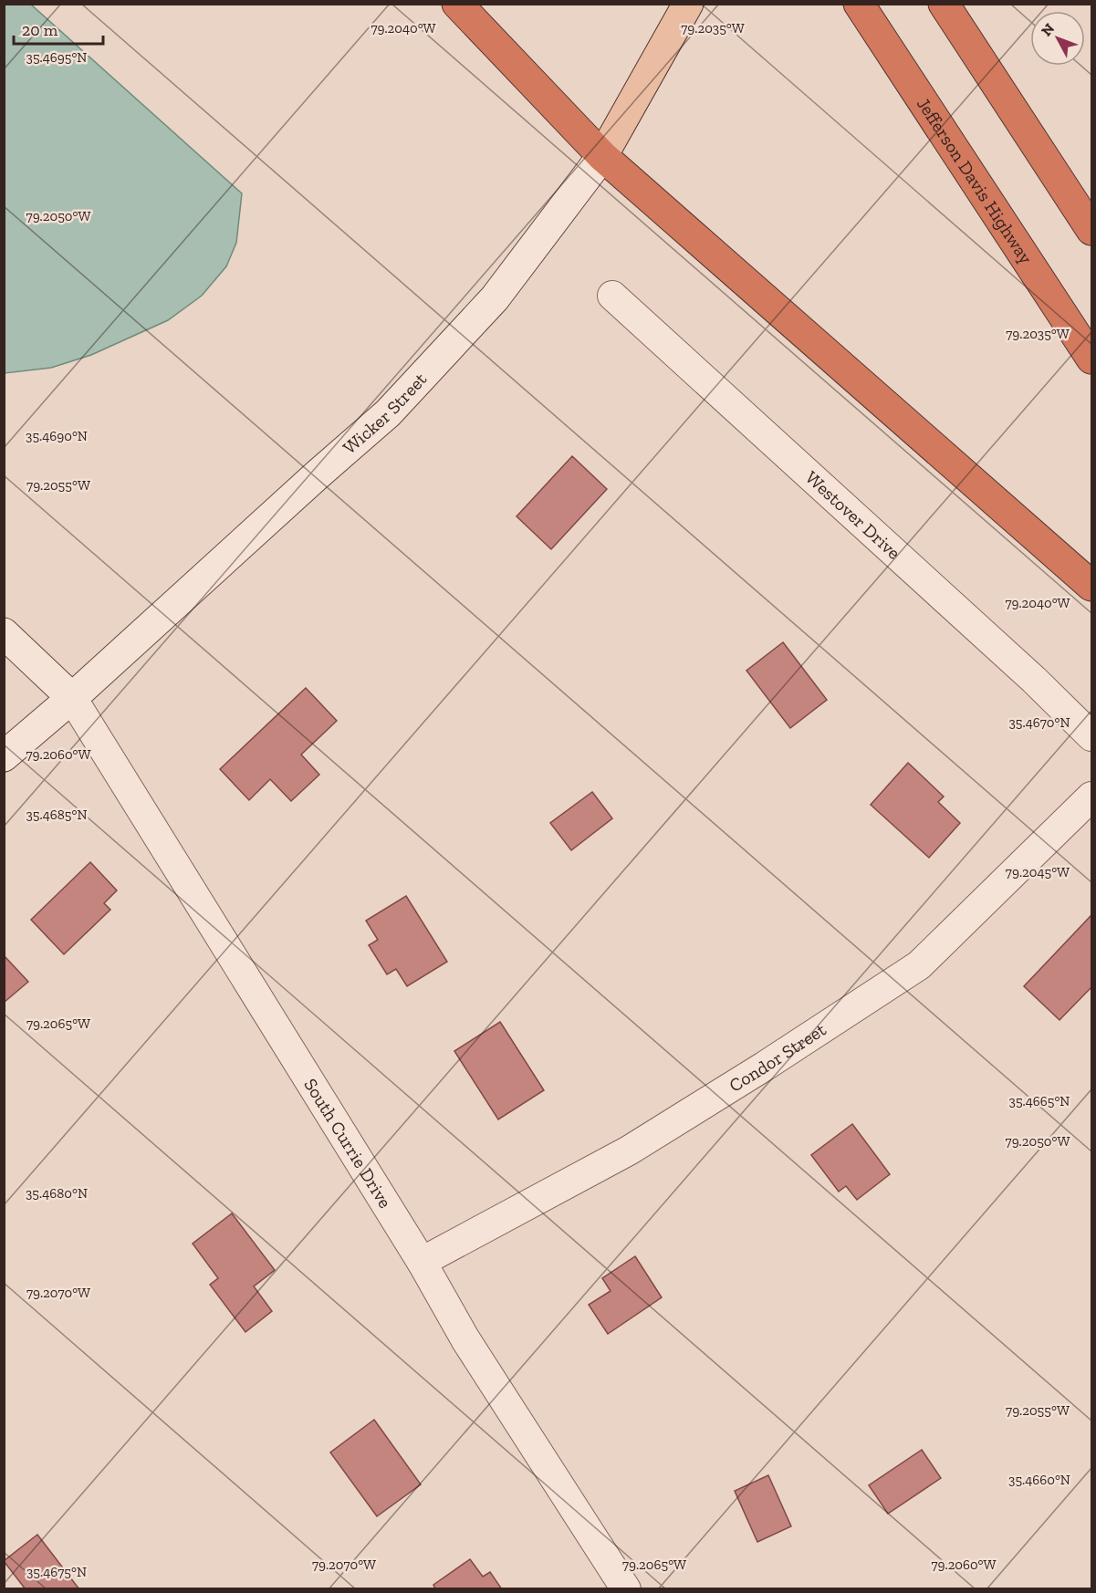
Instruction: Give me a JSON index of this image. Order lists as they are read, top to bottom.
{
  "streets": {
    "highway": ["Jefferson Davis Highway"],
    "main road": ["Wicker Street"],
    "street": ["Westover Drive", "Condor Street", "South Currie Drive"]
  },
  "crossings": [
    ["Wicker Street", "South Currie Drive"],
    ["Condor Street", "South Currie Drive"]
  ],
  "scale_bar": "20 m",
  "north": "top left",
  "coordinates": [
    "79.2035°W",
    "79.2040°W",
    "35.4695°N",
    "79.2050°W",
    "35.4690°N",
    "79.2055°W",
    "35.4670°N",
    "79.2060°W",
    "35.4685°N",
    "79.2045°W",
    "79.2065°W",
    "35.4665°N",
    "35.4680°N",
    "79.2070°W",
    "35.4660°N",
    "35.4675°N"
  ]
}
